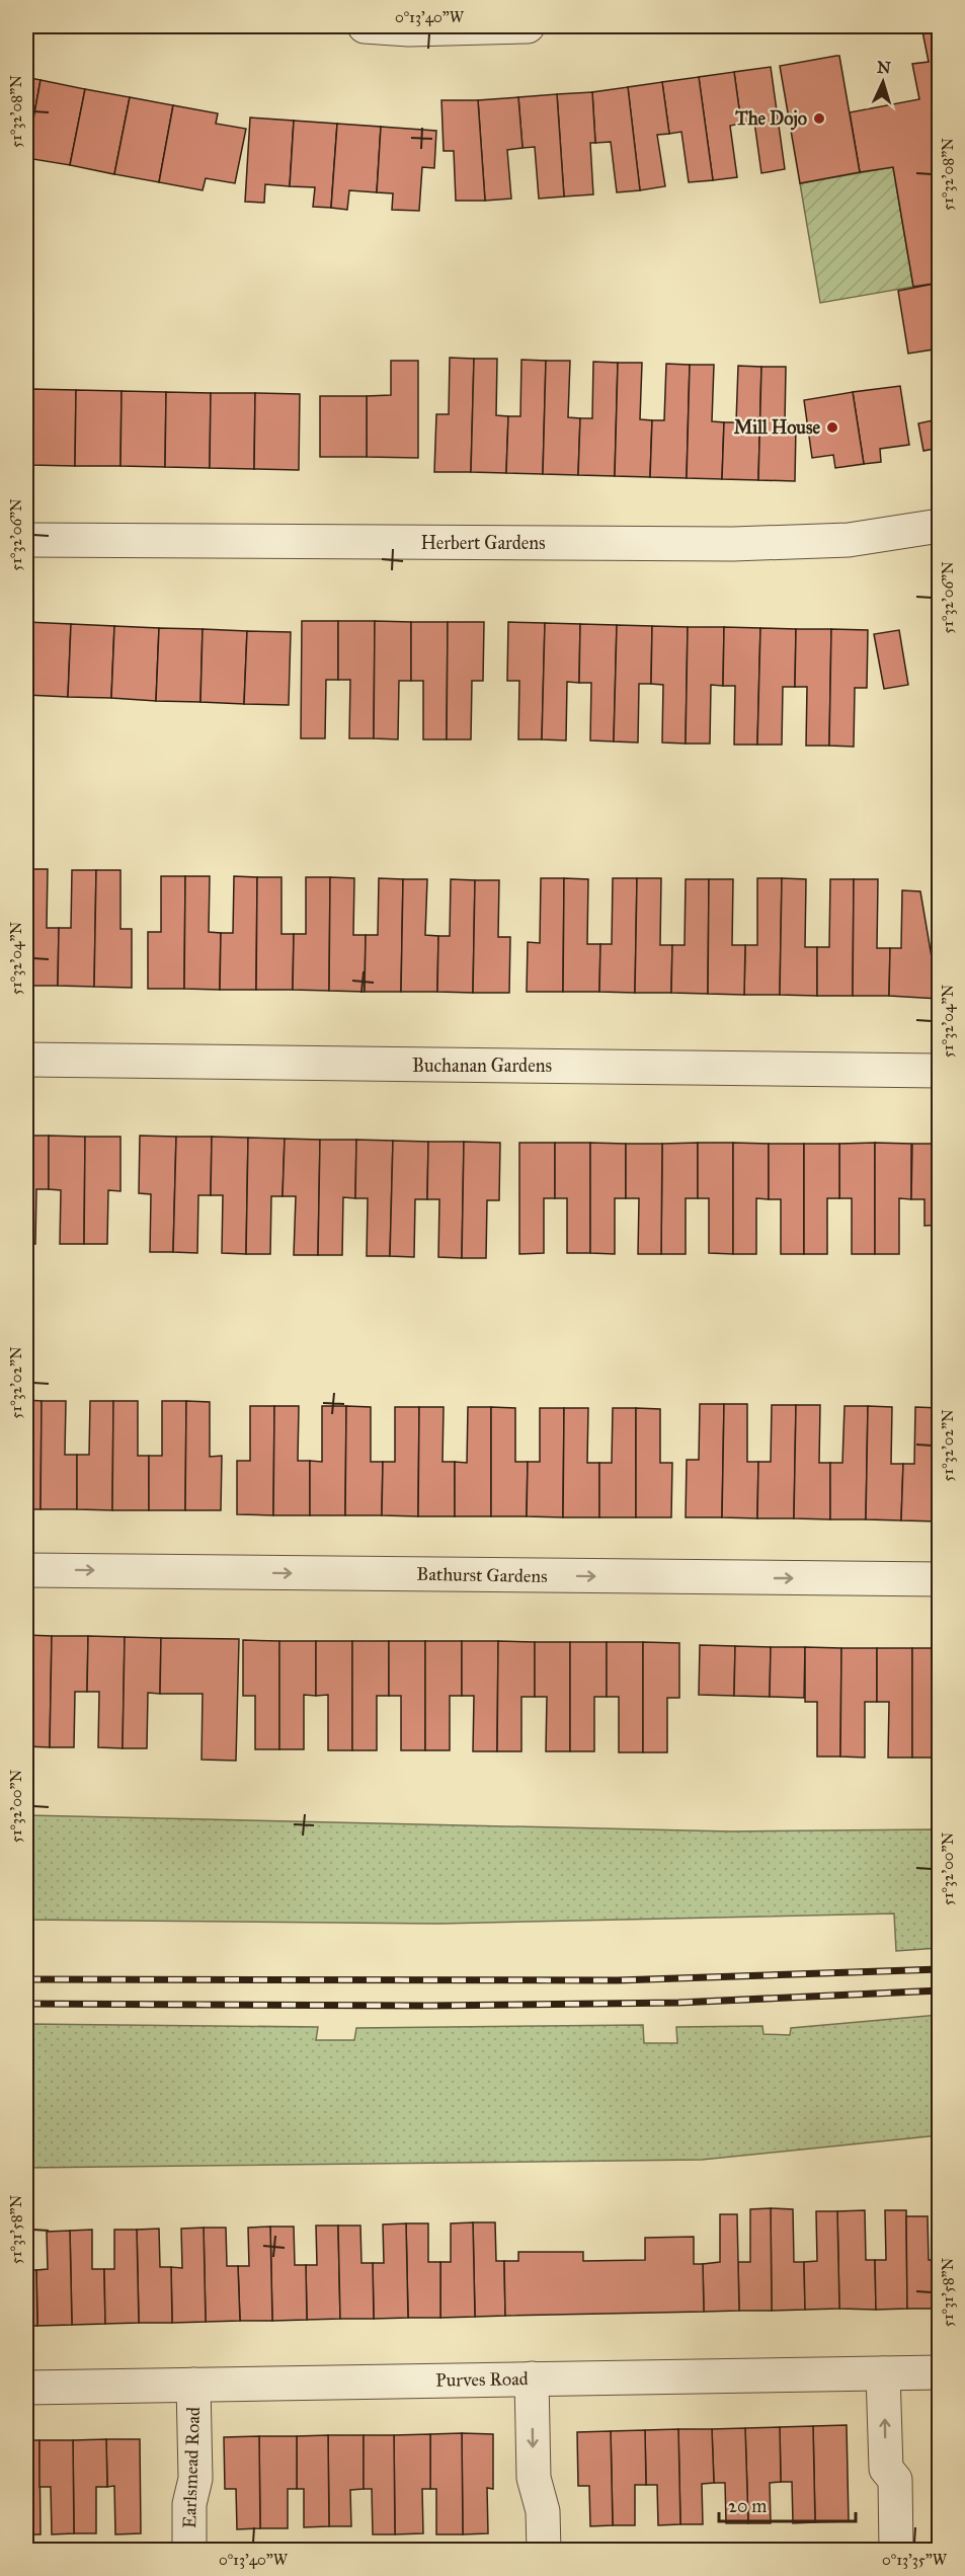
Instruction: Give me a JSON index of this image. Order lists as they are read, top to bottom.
{
  "streets": {
    "street": [
      "Herbert Gardens",
      "Buchanan Gardens",
      "Bathurst Gardens",
      "Purves Road",
      "Earlsmead Road"
    ]
  },
  "crossings": [
    ["Purves Road", "Earlsmead Road"]
  ],
  "one_way": ["Bathurst Gardens"],
  "places": ["The Dojo", "Mill House"],
  "scale_bar": "20 m",
  "north": "top",
  "coordinates": [
    "0°13'40\"W",
    "51°32'08\"N",
    "51°32'06\"N",
    "51°32'04\"N",
    "51°32'02\"N",
    "51°32'00\"N",
    "51°31'58\"N",
    "0°13'35\"W"
  ]
}
